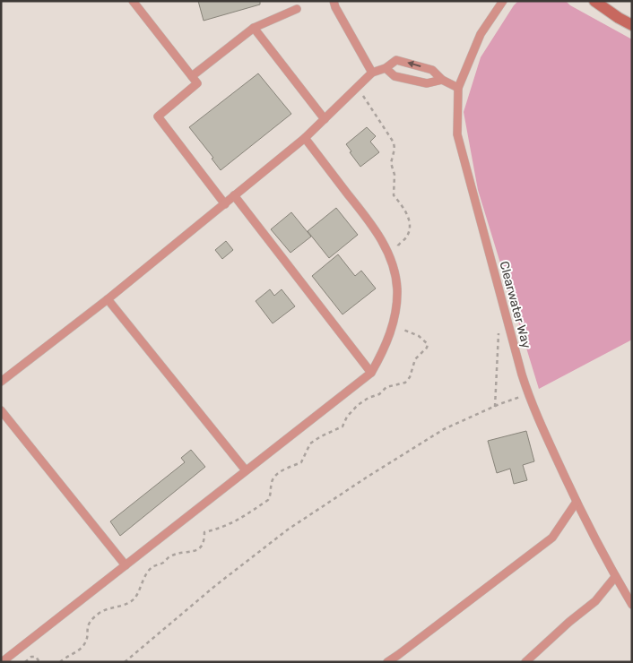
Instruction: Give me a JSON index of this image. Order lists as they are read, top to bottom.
{
  "streets": {
    "lane": ["Clearwater Way"]
  }
}
